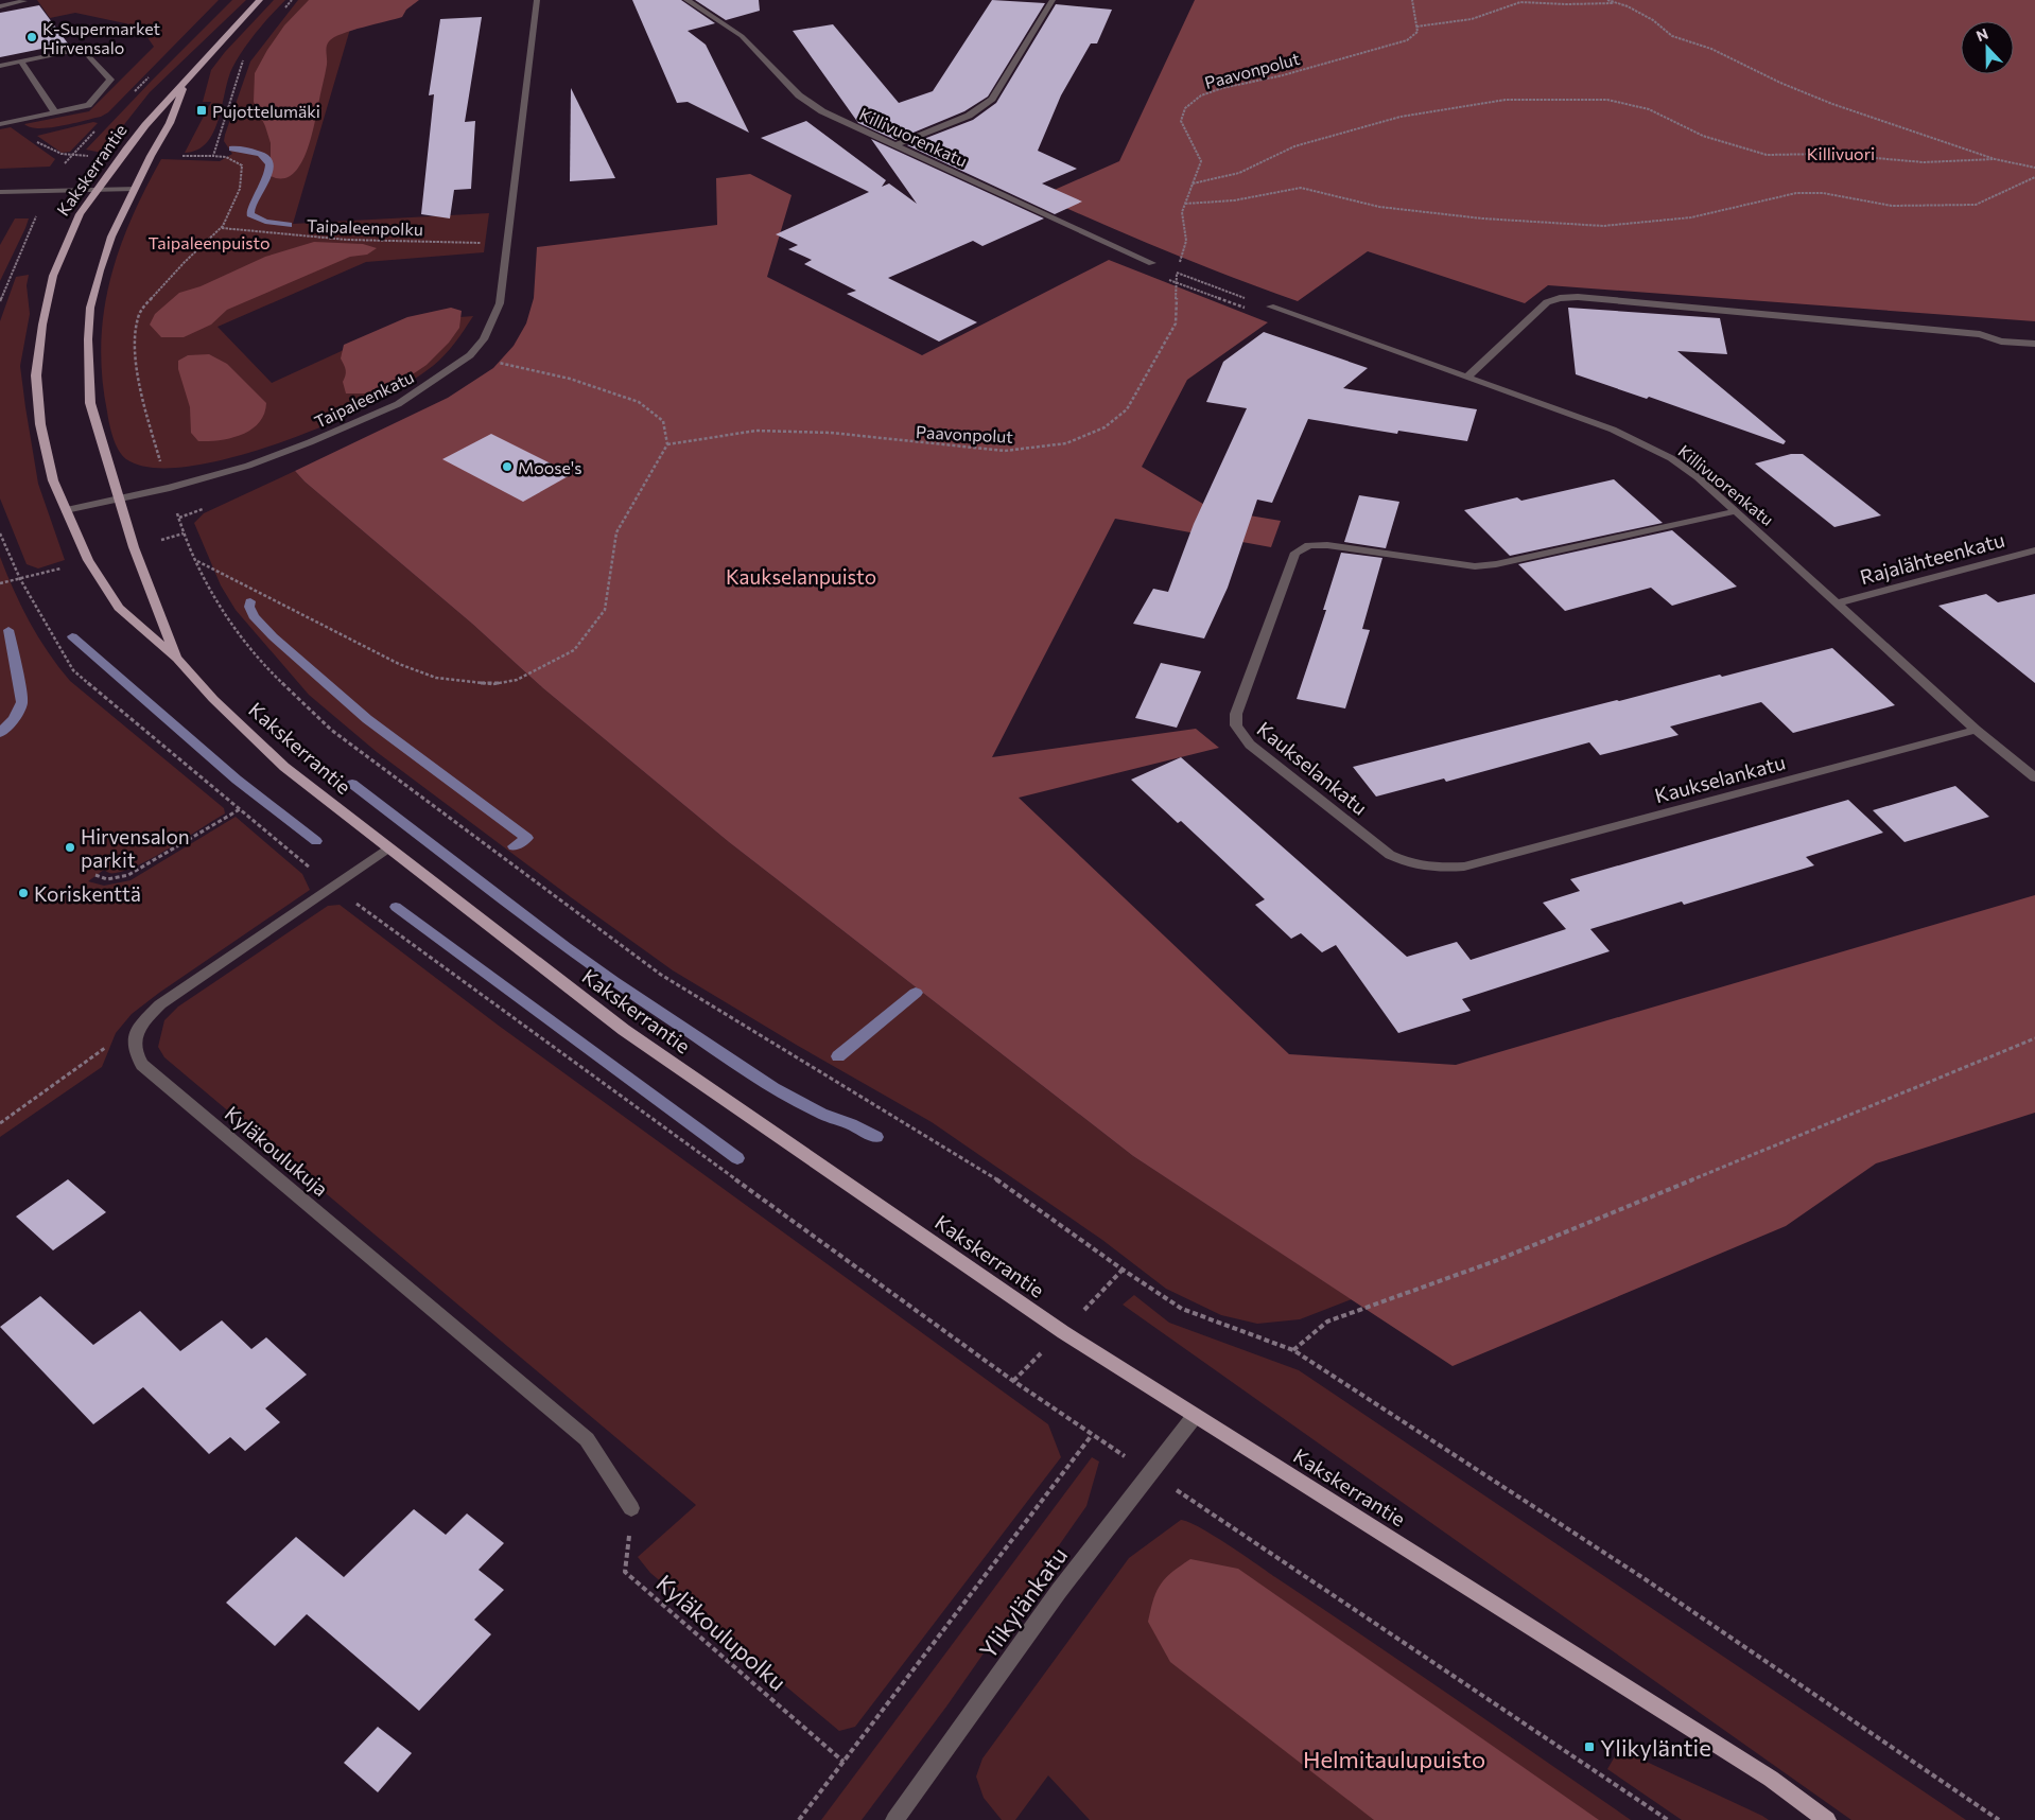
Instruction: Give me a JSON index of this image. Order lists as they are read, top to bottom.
{
  "streets": {
    "main road": ["Kakskerrantie"],
    "street": [
      "Killivuorenkatu",
      "Taipaleenkatu",
      "Rajalähteenkatu",
      "Kaukselankatu",
      "Kyläkoulukuja",
      "Ylikylänkatu"
    ],
    "path": ["Paavonpolut", "Taipaleenpolku", "Kyläkoulupolku"]
  },
  "crossings": [
    ["Killivuorenkatu", "Rajalähteenkatu"],
    ["Killivuorenkatu", "Kaukselankatu"],
    ["Kakskerrantie", "Taipaleenkatu"],
    ["Kakskerrantie", "Kyläkoulukuja"],
    ["Kakskerrantie", "Ylikylänkatu"],
    ["Taipaleenpolku", "Taipaleenkatu"],
    ["Kyläkoulukuja", "Kyläkoulupolku"]
  ],
  "parks": [
    "Killivuori",
    "Taipaleenpuisto",
    "Kaukselanpuisto",
    "Helmitaulupuisto"
  ],
  "places": {
    "other": [
      "K-Supermarket Hirvensalo",
      "Moose's",
      "Hirvensalon parkit",
      "Koriskenttä"
    ],
    "transit": ["Pujottelumäki", "Ylikyläntie"]
  },
  "north": "top"
}
